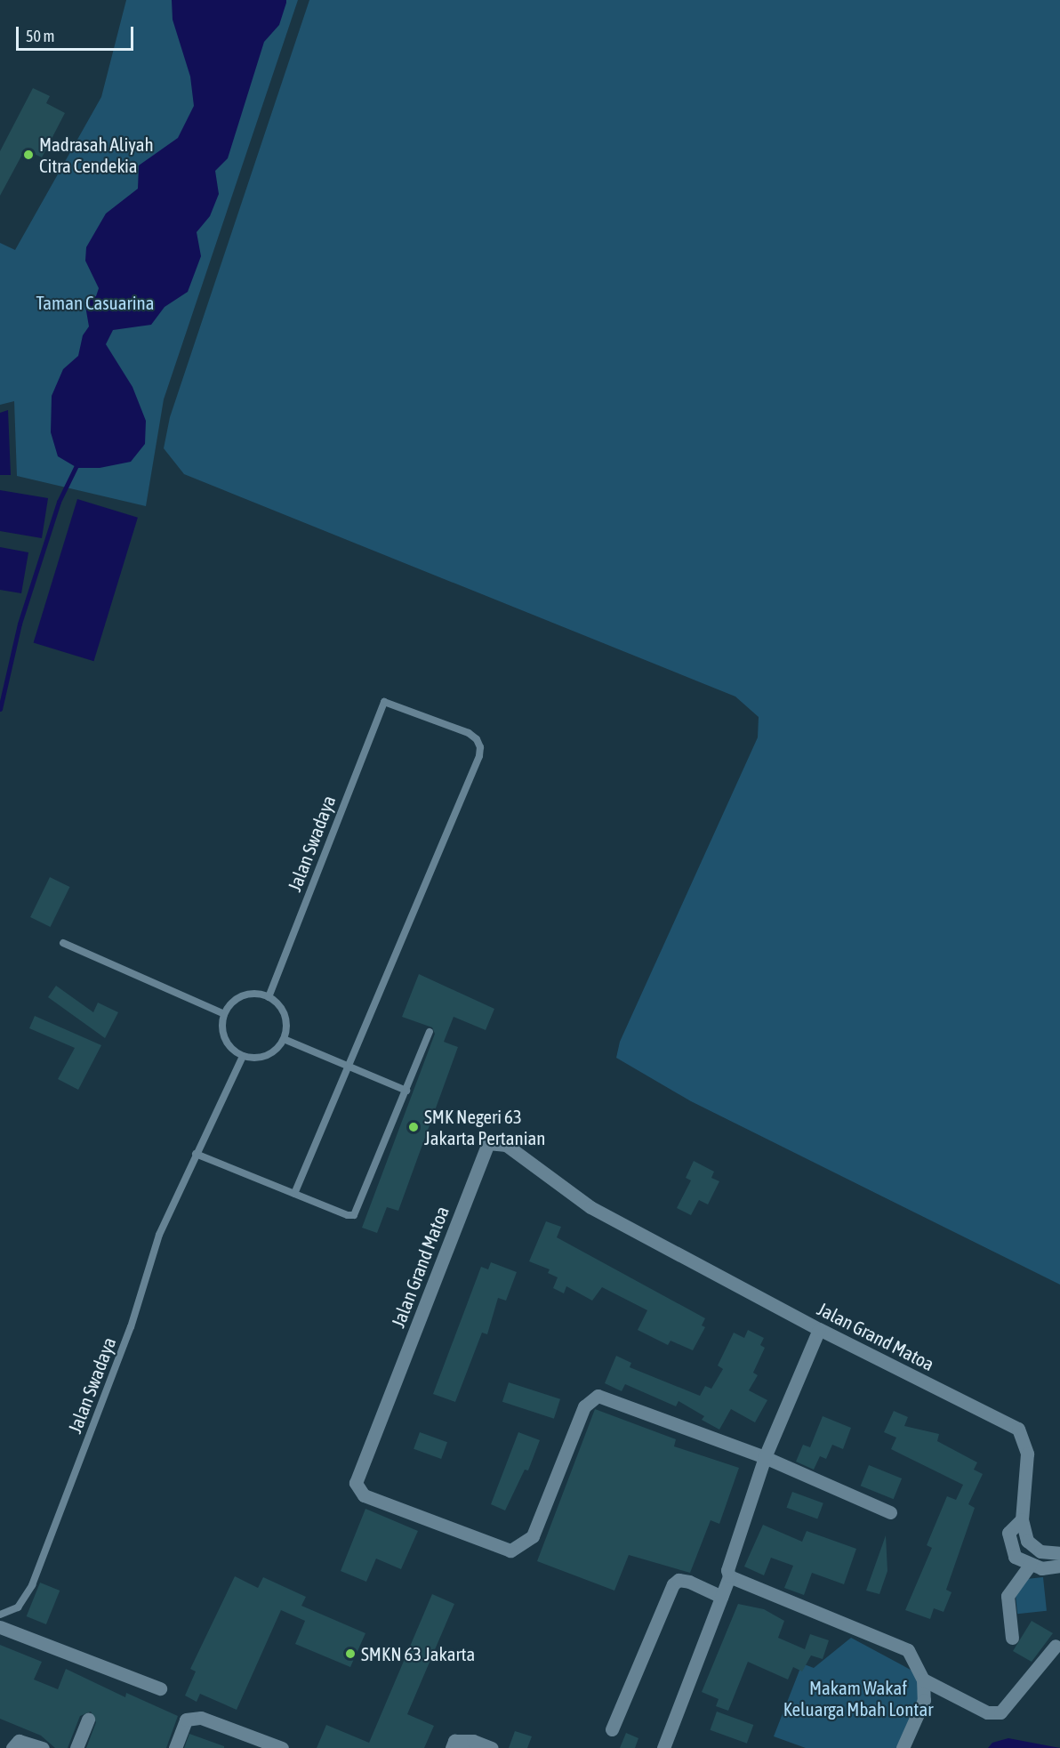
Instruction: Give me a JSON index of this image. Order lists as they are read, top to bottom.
{
  "streets": {
    "street": ["Jalan Grand Matoa"],
    "lane": ["Jalan Swadaya"]
  },
  "parks": ["Taman Casuarina", "Makam Wakaf Keluarga Mbah Lontar"],
  "places": ["Madrasah Aliyah Citra Cendekia", "SMK Negeri 63 Jakarta Pertanian", "SMKN 63 Jakarta"],
  "scale_bar": "50 m"
}
